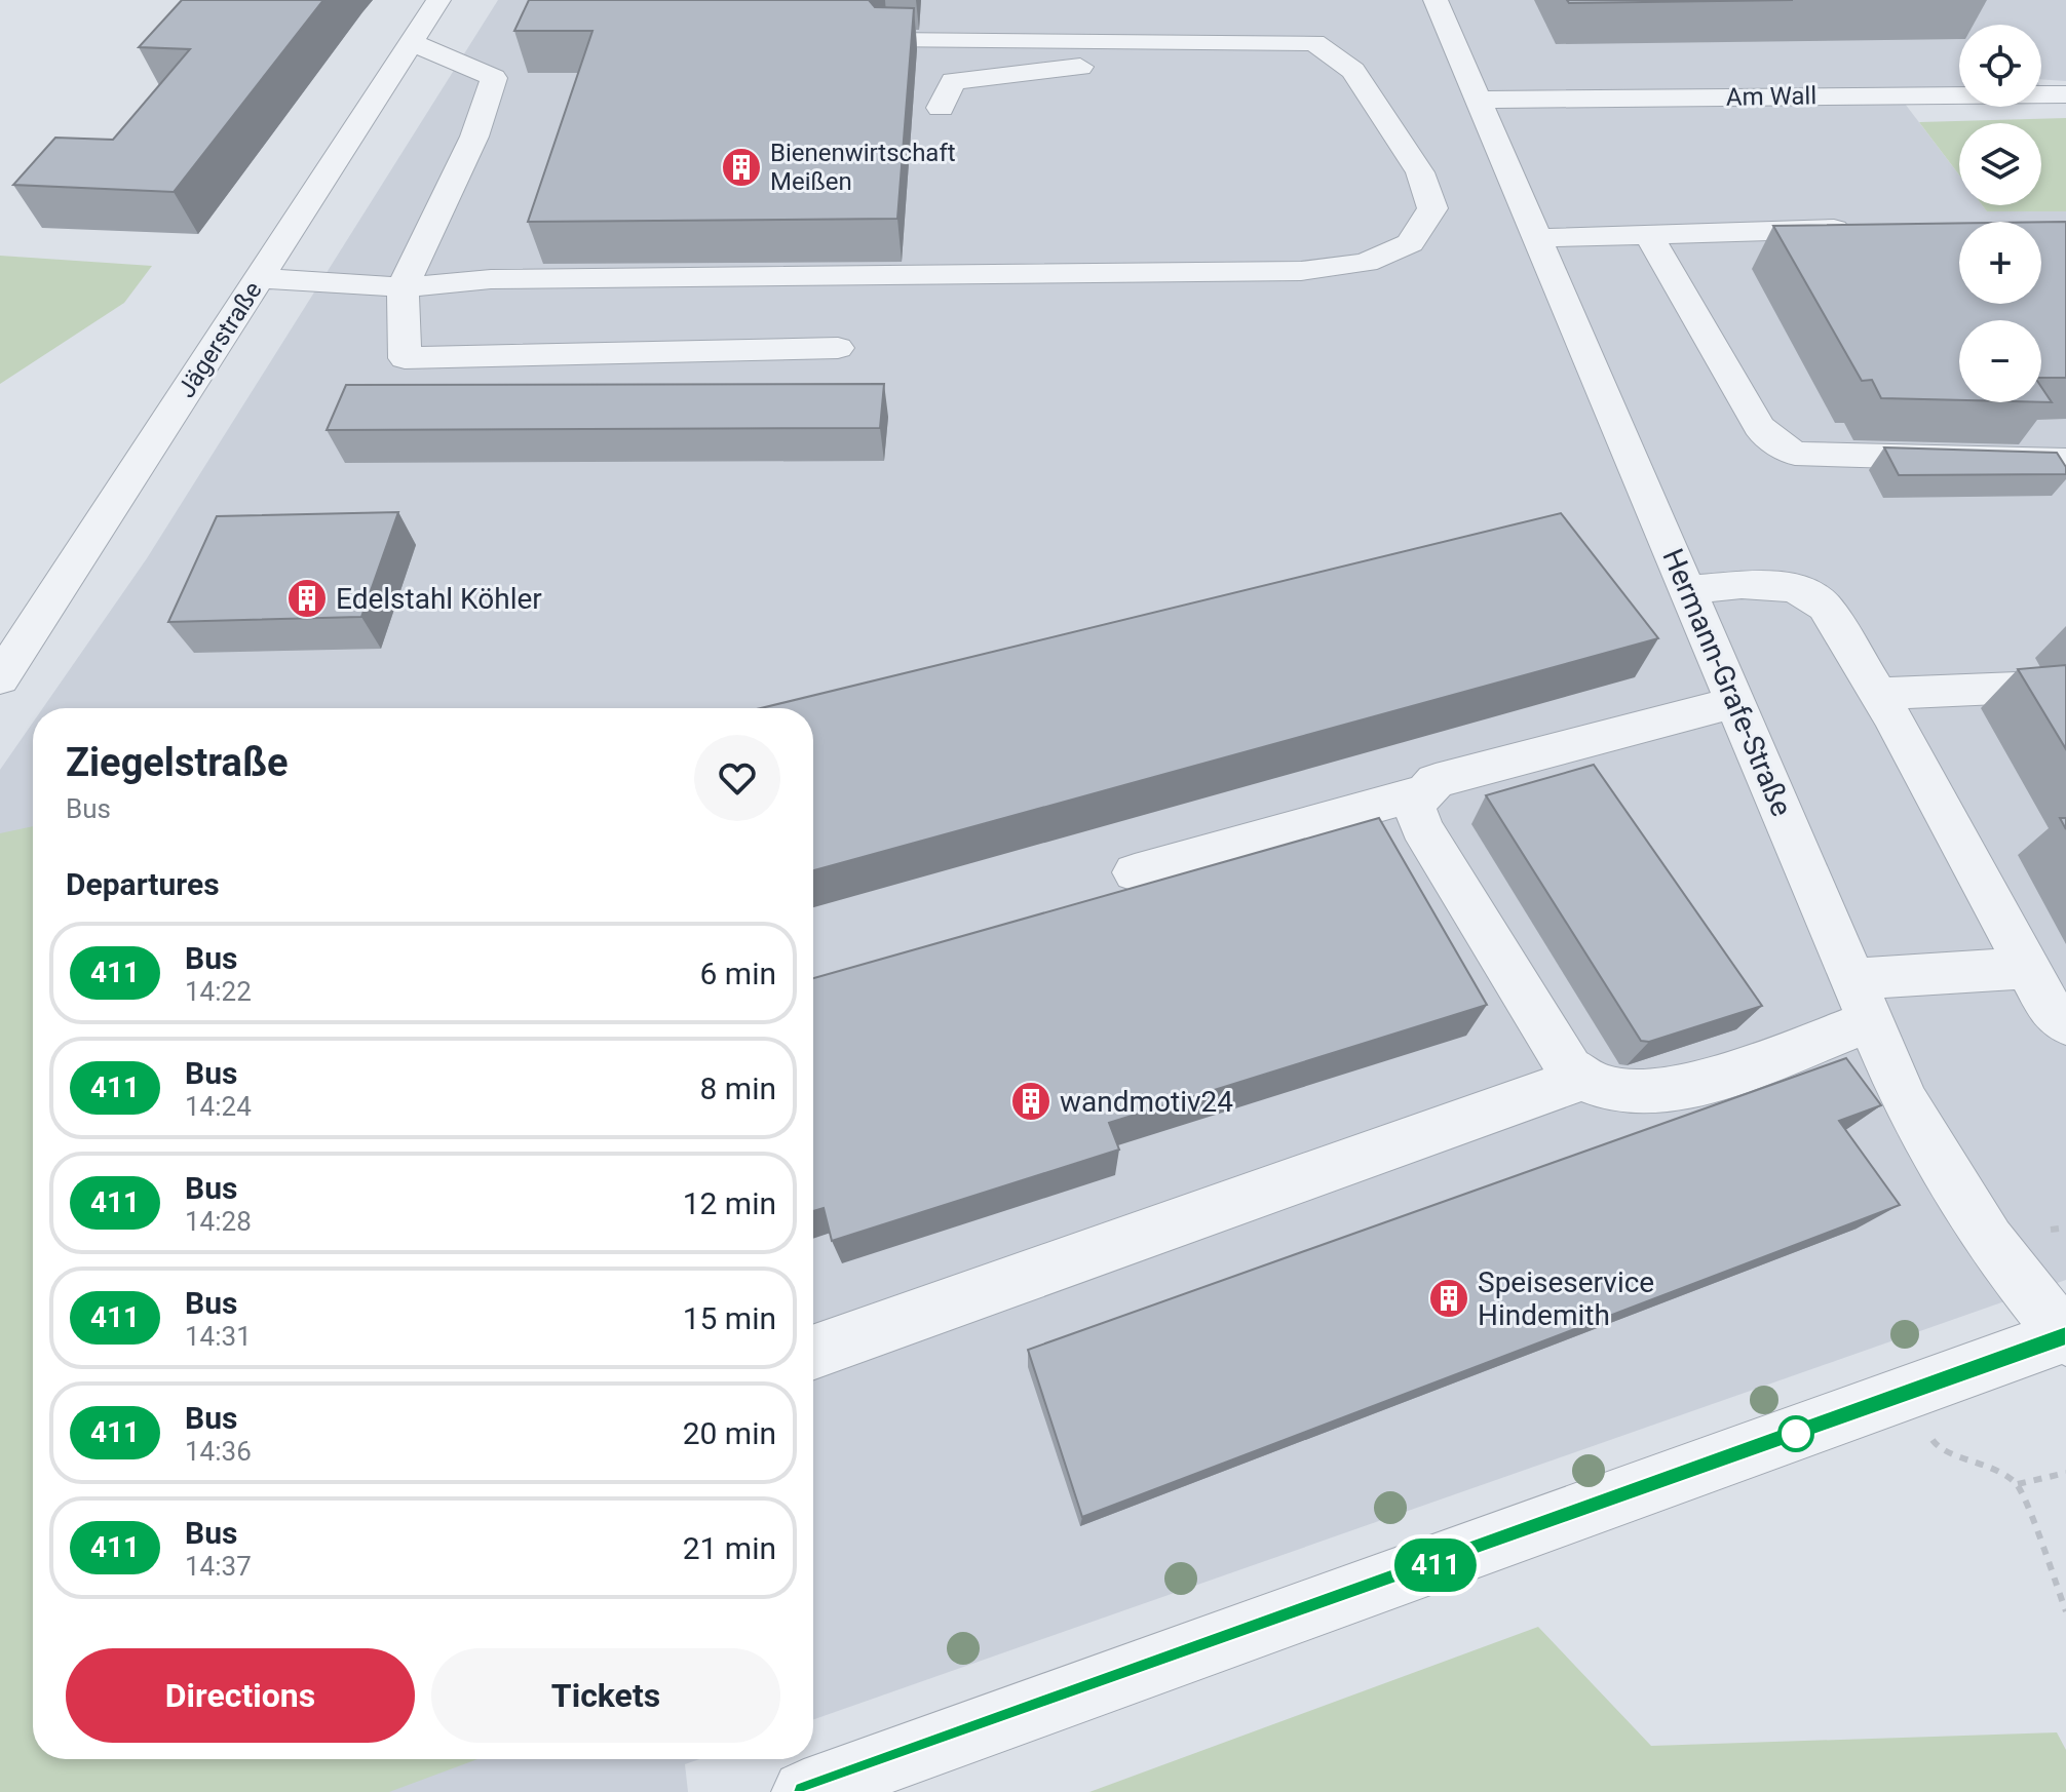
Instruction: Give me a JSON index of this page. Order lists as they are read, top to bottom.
{
  "streets": {
    "street": ["Am Wall", "Jägerstraße", "Hermann-Grafe-Straße"]
  },
  "crossings": [
    ["Am Wall", "Hermann-Grafe-Straße"]
  ],
  "places": {
    "building": [
      "Bienenwirtschaft Meißen",
      "Edelstahl Köhler",
      "wandmotiv24",
      "Speiseservice Hindemith"
    ]
  },
  "lines": ["bus line 411"],
  "page": {
    "on_map": "411",
    "map_buttons": ["+", "−"],
    "heading": [
      ["Ziegelstraße", "Bus"],
      "Departures"
    ],
    "list": [
      {
        "mark": "411",
        "name": "Bus",
        "note": "14:22",
        "value": "6 min"
      },
      {
        "mark": "411",
        "name": "Bus",
        "note": "14:24",
        "value": "8 min"
      },
      {
        "mark": "411",
        "name": "Bus",
        "note": "14:28",
        "value": "12 min"
      },
      {
        "mark": "411",
        "name": "Bus",
        "note": "14:31",
        "value": "15 min"
      },
      {
        "mark": "411",
        "name": "Bus",
        "note": "14:36",
        "value": "20 min"
      },
      {
        "mark": "411",
        "name": "Bus",
        "note": "14:37",
        "value": "21 min"
      }
    ],
    "buttons": ["Directions", "Tickets"]
  }
}
